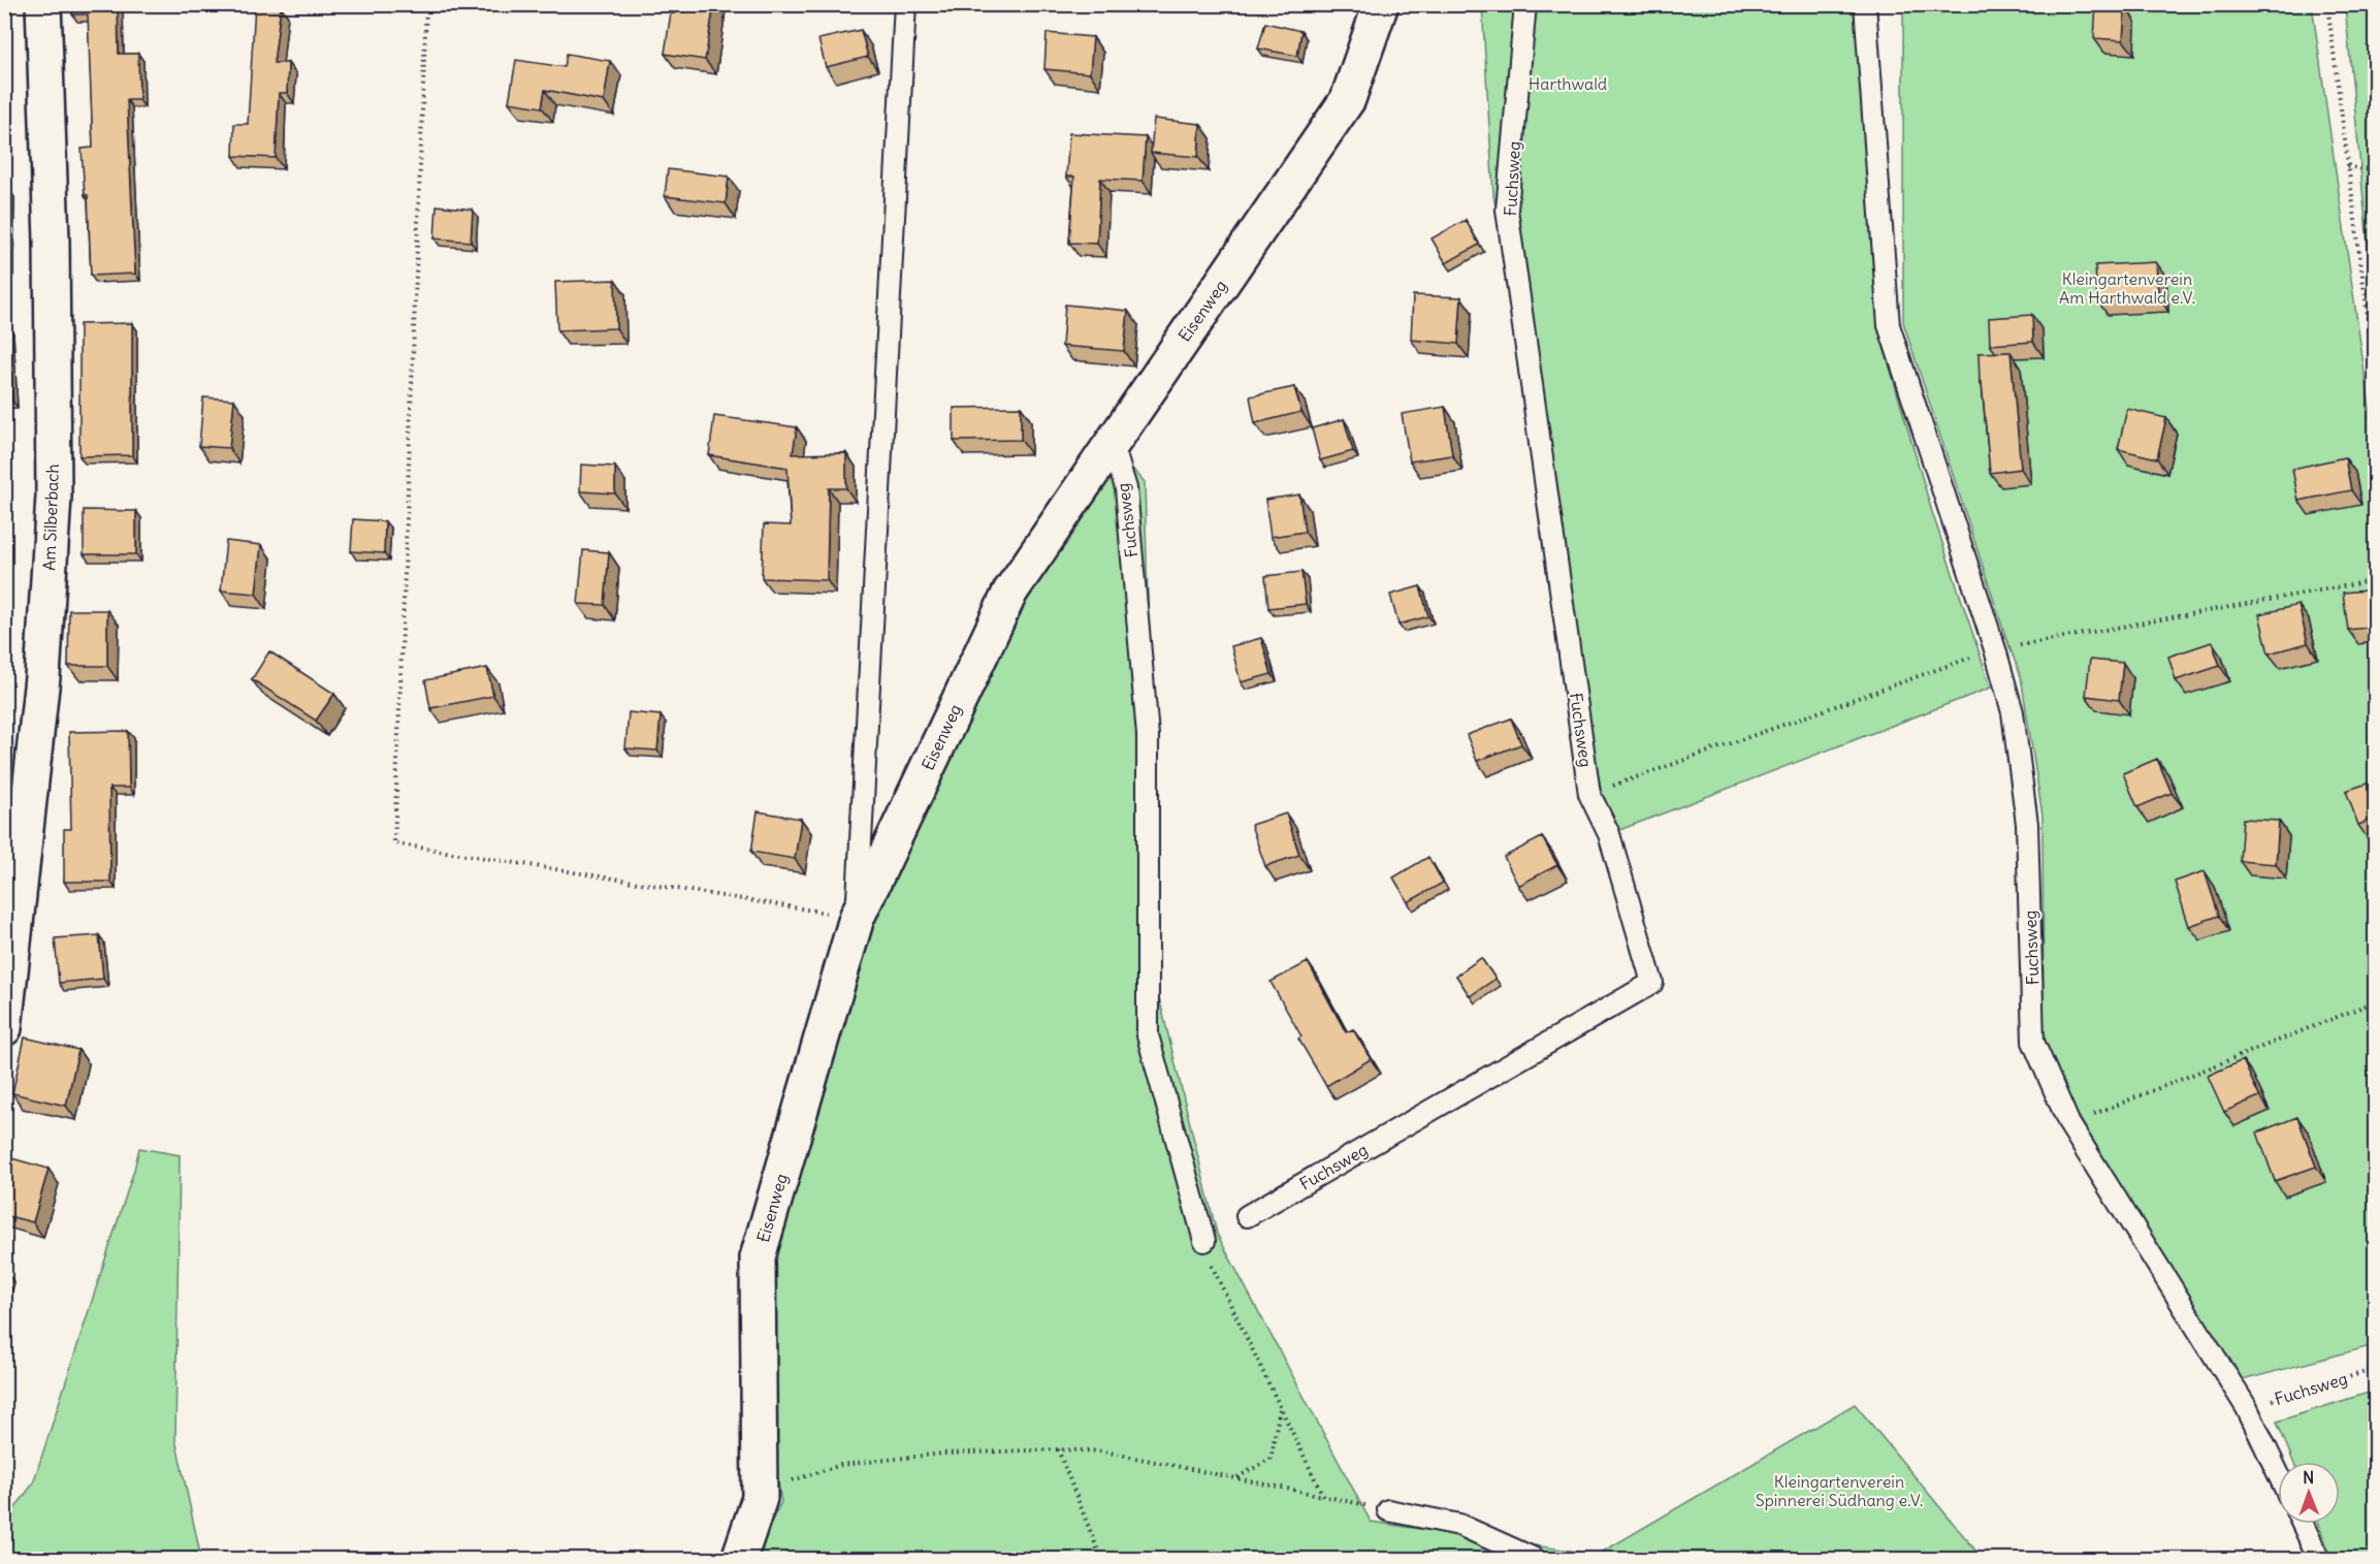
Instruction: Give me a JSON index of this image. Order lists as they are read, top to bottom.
{
  "streets": {
    "street": ["Eisenweg", "Am Silberbach"],
    "lane": ["Fuchsweg"]
  },
  "crossings": [
    ["Fuchsweg", "Eisenweg"]
  ],
  "parks": ["Harthwald", "Kleingartenverein Am Harthwald e.V.", "Kleingartenverein Spinnerei Südhang e.V."],
  "north": "top"
}
